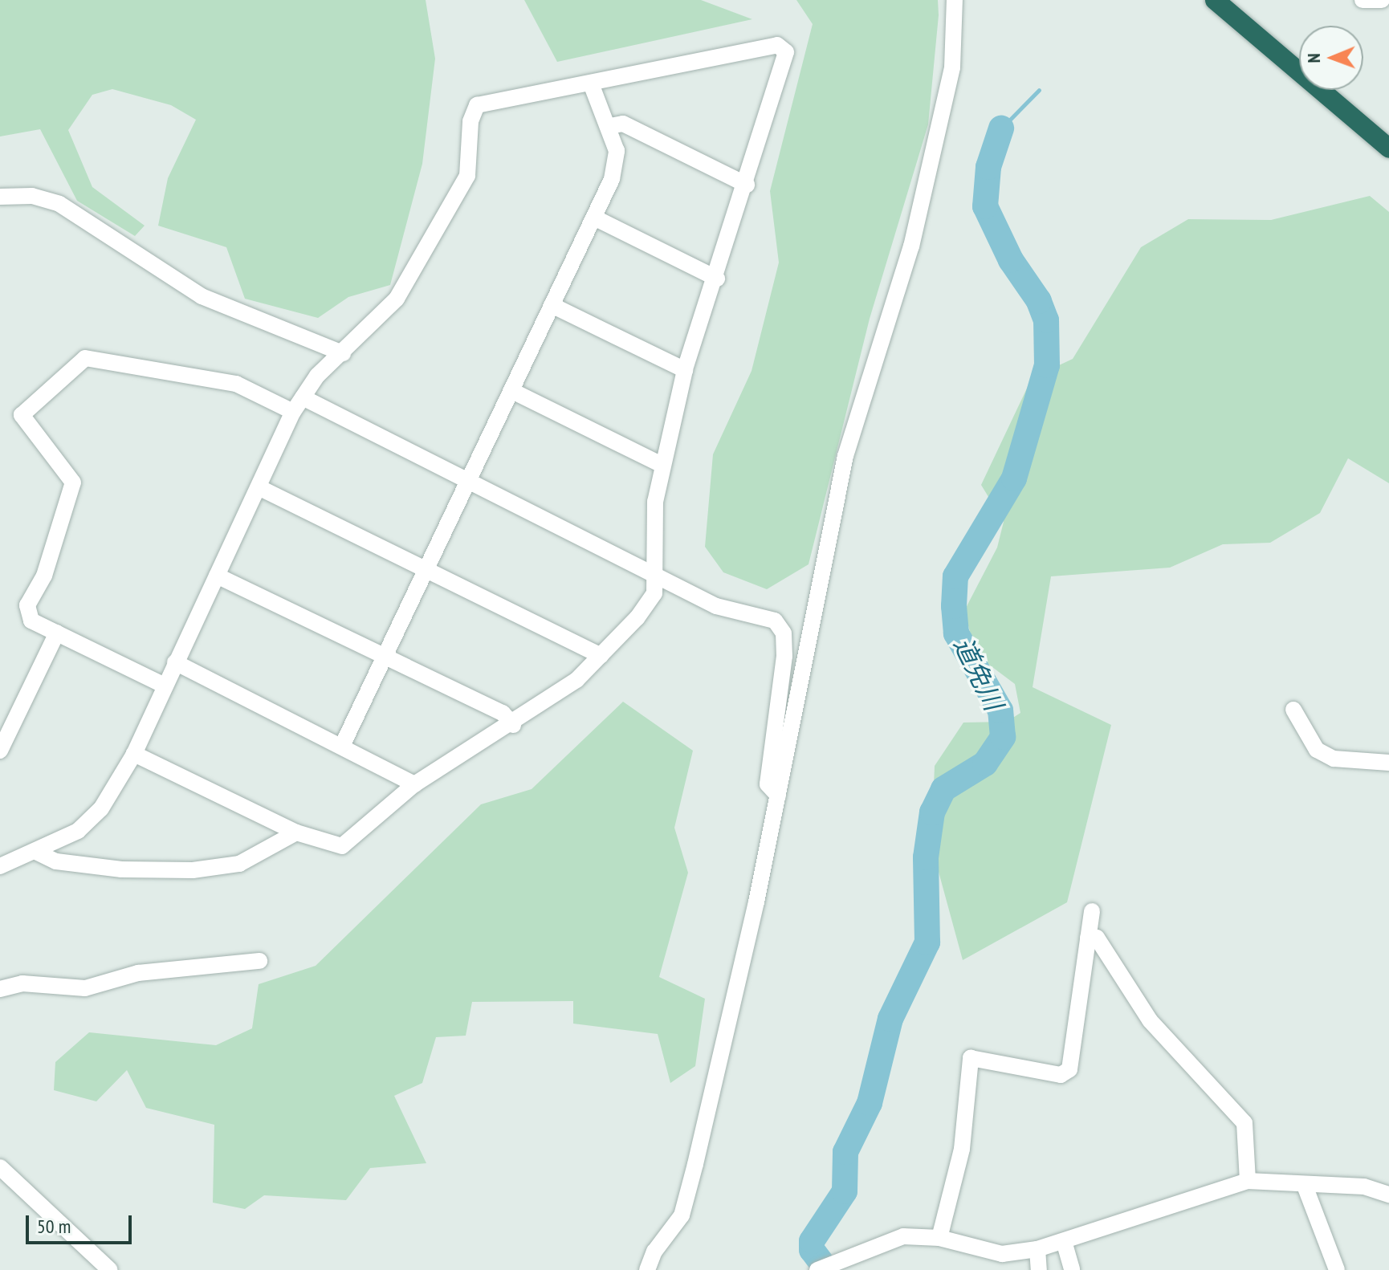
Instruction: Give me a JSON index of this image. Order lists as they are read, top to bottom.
{
  "water": ["道免川"],
  "scale_bar": "50 m",
  "north": "left"
}
